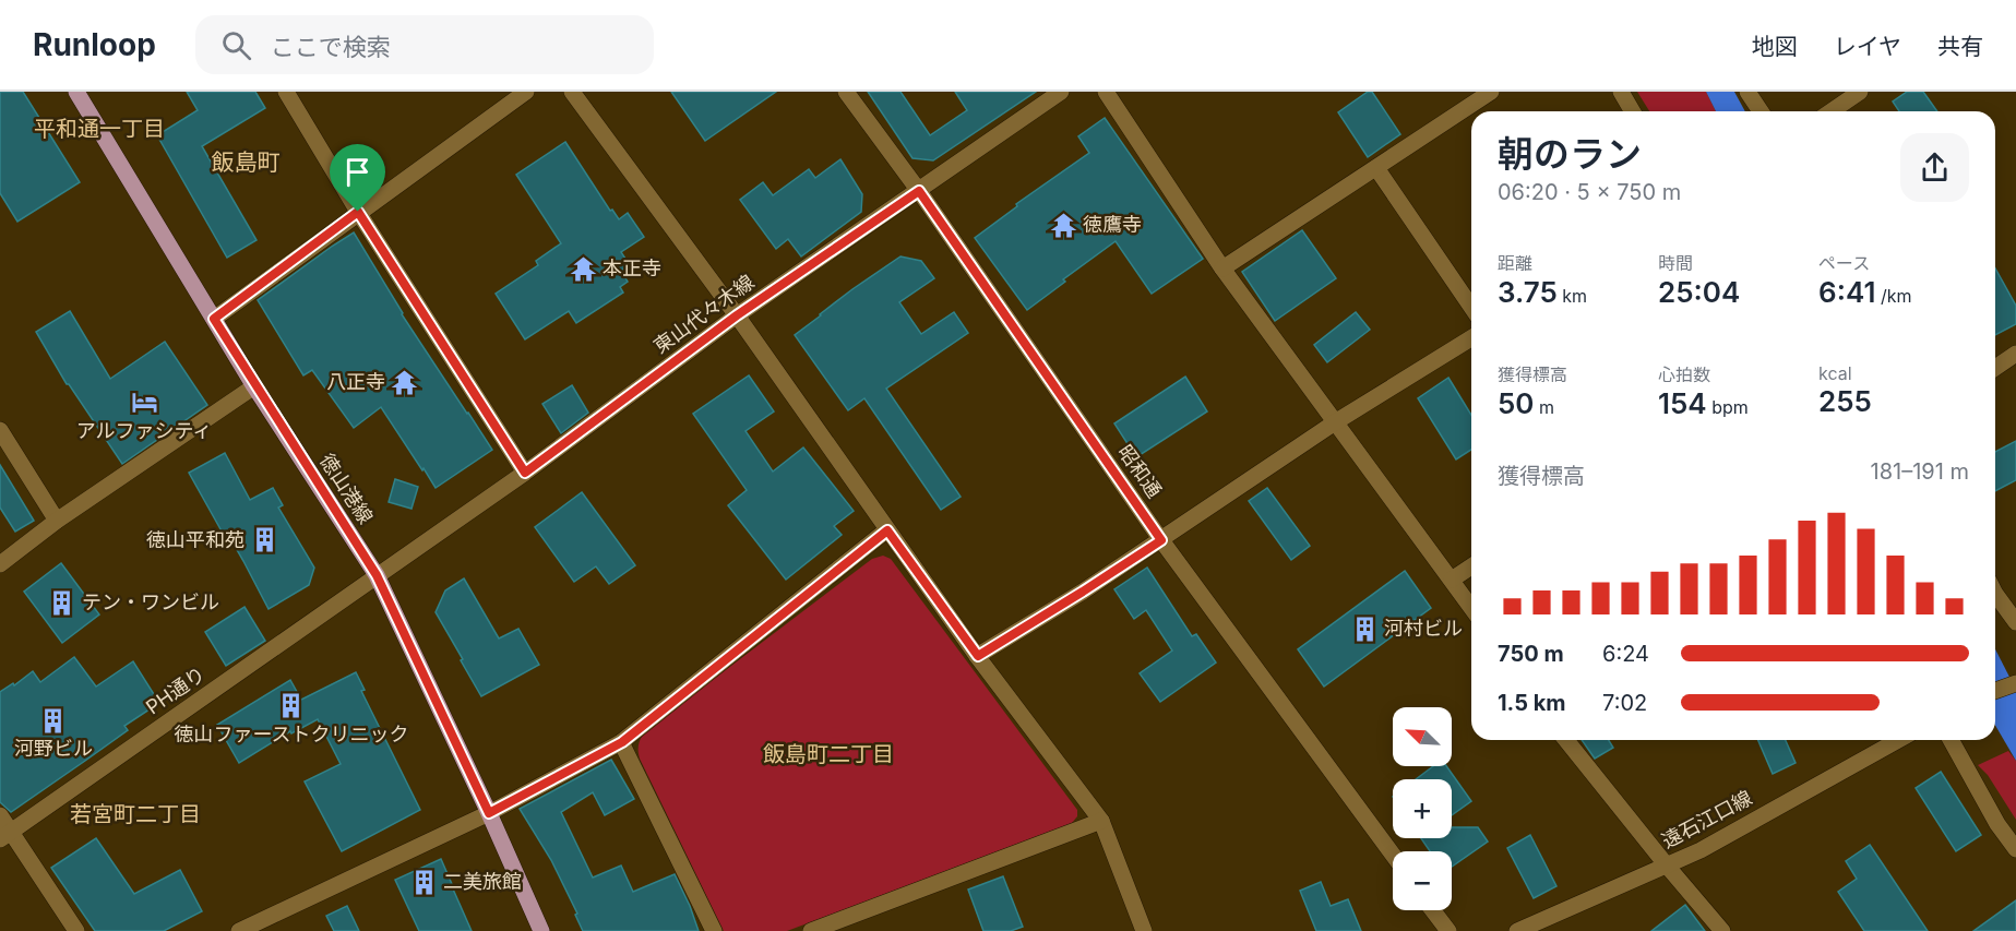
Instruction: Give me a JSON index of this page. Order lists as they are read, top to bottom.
{
  "streets": {
    "main road": ["徳山港線"],
    "street": [
      "東山代々木線",
      "昭和通",
      "PH通り",
      "遠石江口線"
    ]
  },
  "crossings": [
    ["東山代々木線", "昭和通"],
    ["東山代々木線", "徳山港線"],
    ["東山代々木線", "PH通り"],
    ["徳山港線", "PH通り"]
  ],
  "districts": [
    "平和通一丁目",
    "飯島町",
    "飯島町二丁目",
    "若宮町二丁目"
  ],
  "places": {
    "temple": ["徳鷹寺", "本正寺", "八正寺"],
    "hotel": ["アルファシティ"],
    "building": [
      "徳山平和苑",
      "テン・ワンビル",
      "河村ビル",
      "徳山ファーストクリニック",
      "河野ビル",
      "二美旅館"
    ]
  },
  "north": "top left",
  "page": {
    "header": "Runloop",
    "search": "ここで検索",
    "nav": ["地図", "レイヤ", "共有"],
    "heading": ["朝のラン", "06:20 · 5 × 750 m"],
    "stats": [
      ["距離", "3.75 km"],
      ["時間", "25:04"],
      ["ペース", "6:41 /km"],
      ["獲得標高", "50 m"],
      ["心拍数", "154 bpm"],
      ["kcal", "255"]
    ],
    "chart": ["獲得標高", "181–191 m"],
    "list": [
      {
        "name": "750 m",
        "note": "6:24"
      },
      {
        "name": "1.5 km",
        "note": "7:02"
      }
    ],
    "map_buttons": ["+", "−"]
  }
}
